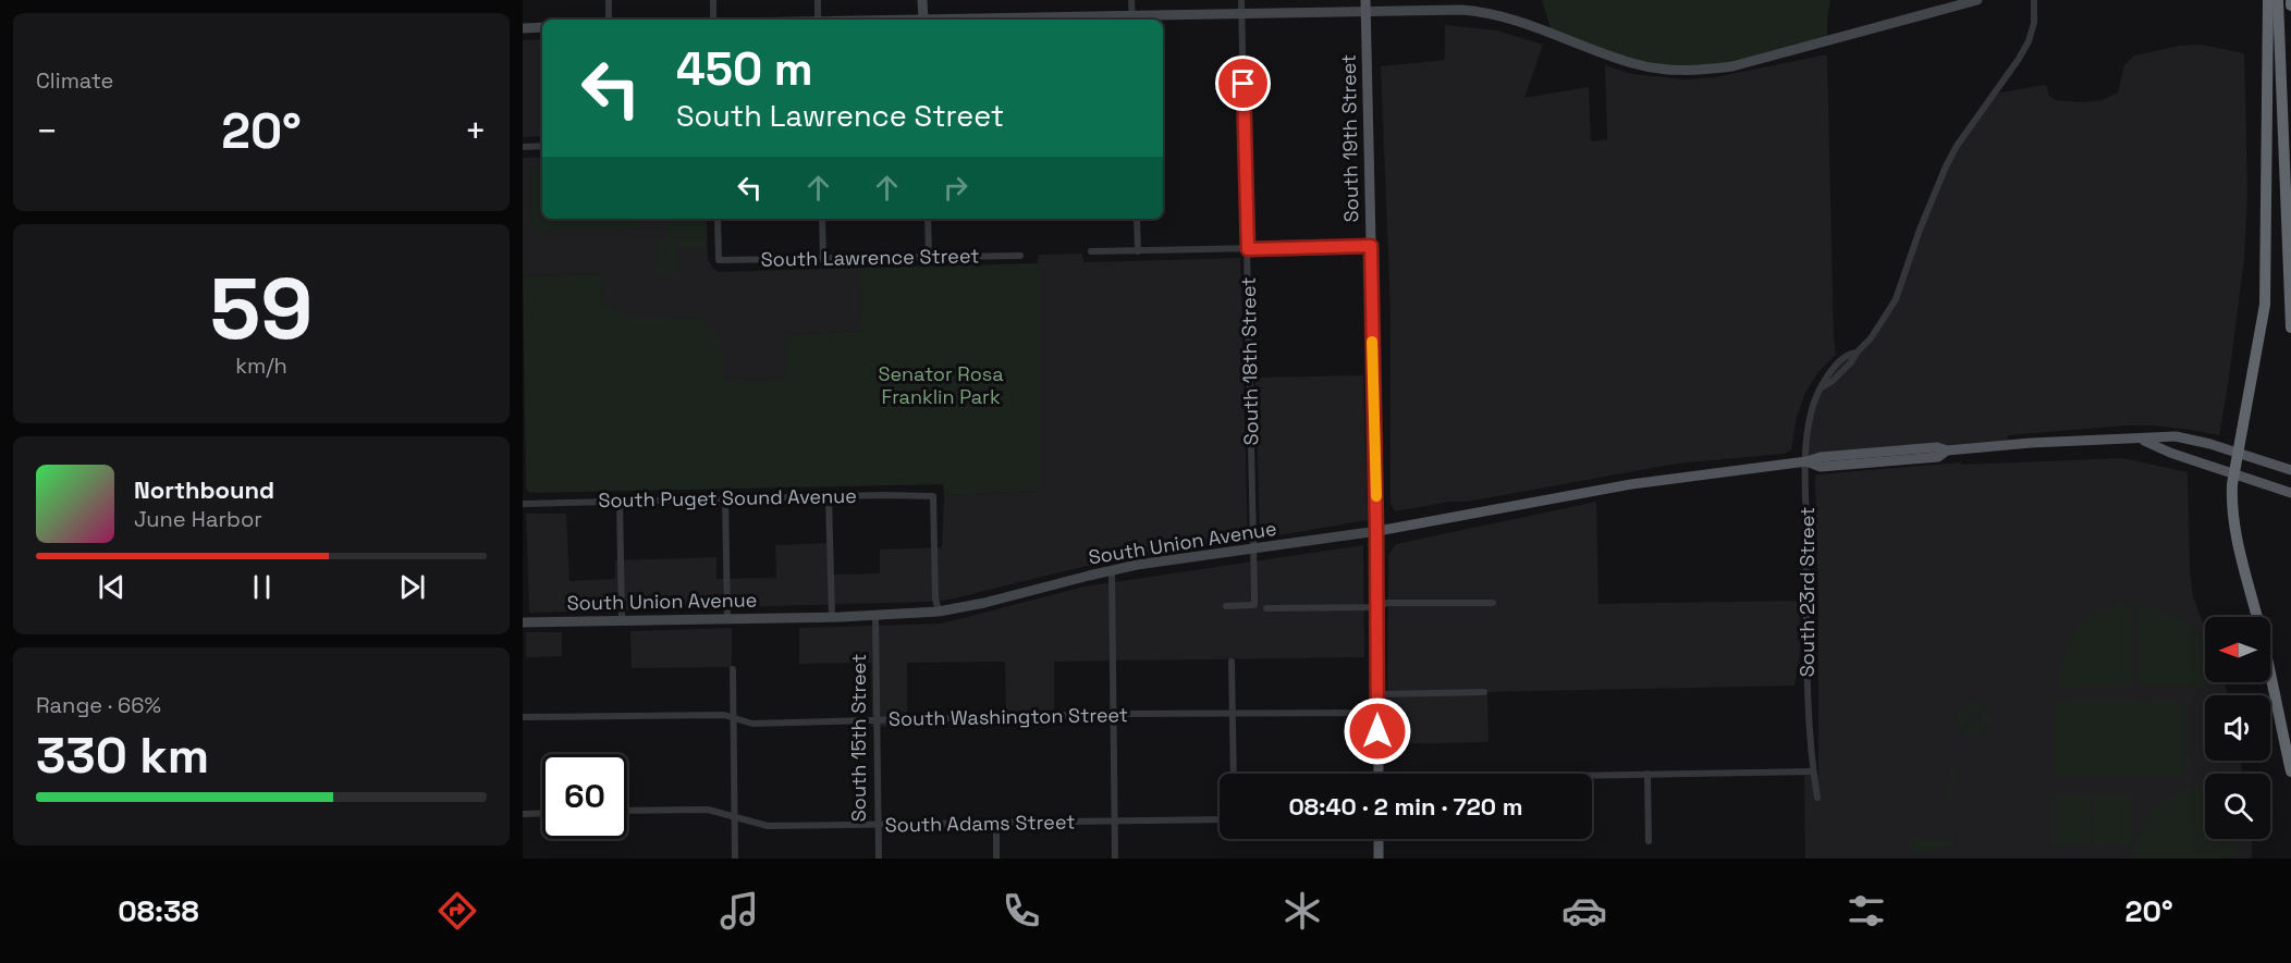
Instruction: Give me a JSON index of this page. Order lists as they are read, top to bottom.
{
  "streets": {
    "main road": ["South 19th Street", "South Union Avenue"],
    "street": [
      "South Lawrence Street",
      "South 18th Street",
      "South Puget Sound Avenue",
      "South 23rd Street",
      "South Washington Street",
      "South 15th Street",
      "South Adams Street"
    ]
  },
  "crossings": [
    ["South 19th Street", "South Union Avenue"],
    ["South 19th Street", "South Washington Street"],
    ["South 18th Street", "South Union Avenue"],
    ["South Puget Sound Avenue", "South Union Avenue"],
    ["South Union Avenue", "South 23rd Street"],
    ["South Union Avenue", "South 15th Street"],
    ["South Washington Street", "South 15th Street"],
    ["South 15th Street", "South Adams Street"]
  ],
  "parks": ["Senator Rosa Franklin Park"],
  "north": "left",
  "page": {
    "tile": [
      "Climate",
      ["59", "km/h"],
      ["Range · 66%", "330 km"]
    ],
    "turn": ["450 m", "South Lawrence Street"],
    "heat": ["−", "20°", "+"],
    "song": ["Northbound", "June Harbor"],
    "limit": "60",
    "trip": "08:40 · 2 min · 720 m",
    "tabs": ["08:38", "20°"]
  }
}
